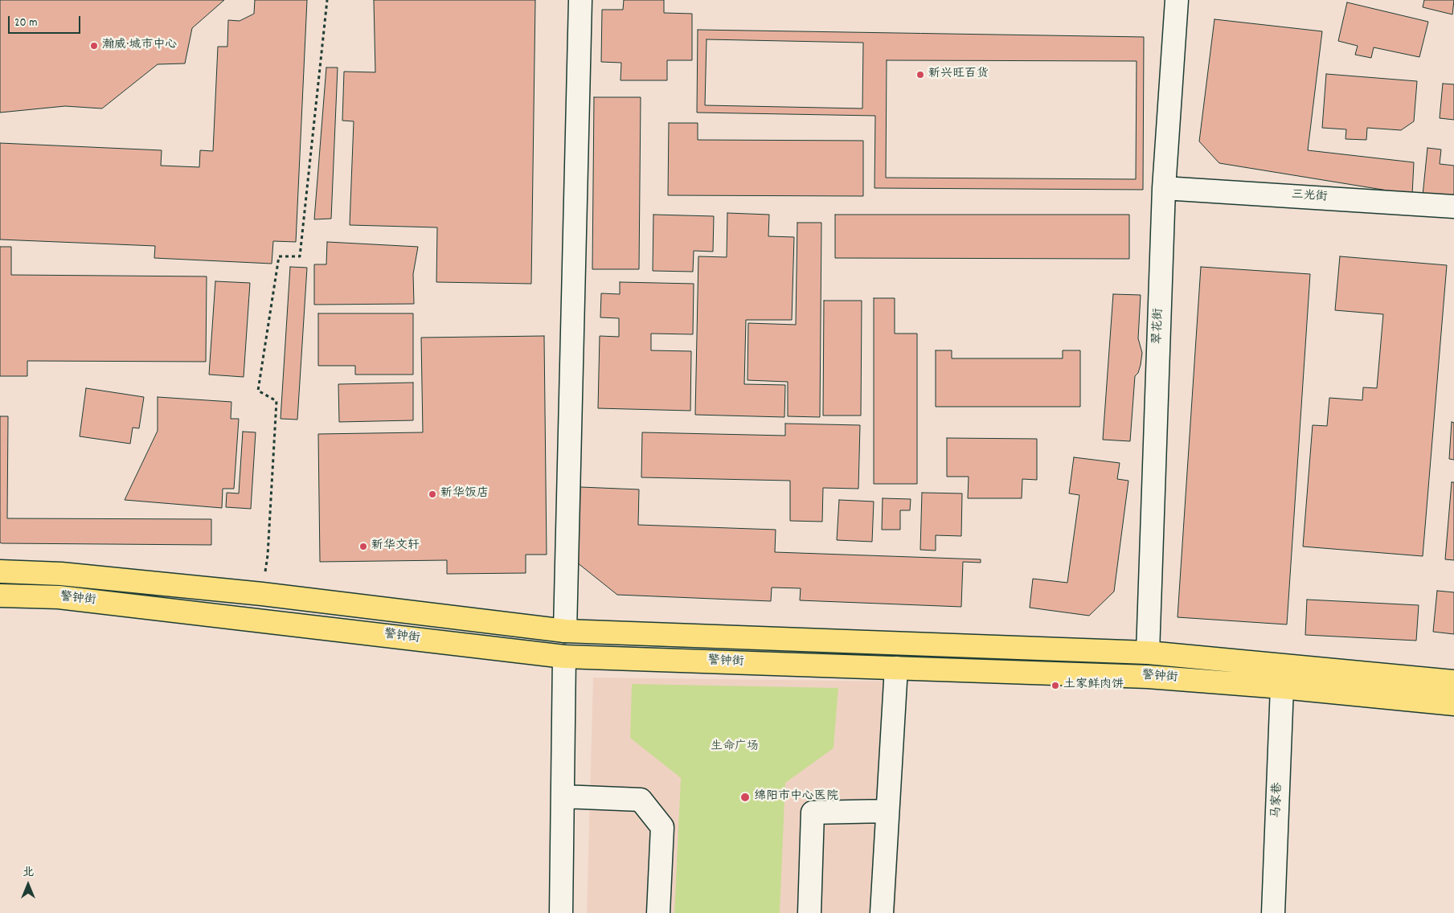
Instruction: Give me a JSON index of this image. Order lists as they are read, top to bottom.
{
  "streets": {
    "main road": ["警钟街"],
    "street": ["三光街", "翠花街", "马家巷"]
  },
  "crossings": [
    ["三光街", "翠花街"],
    ["翠花街", "警钟街"],
    ["警钟街", "马家巷"]
  ],
  "parks": ["生命广场"],
  "places": [
    "瀚威·城市中心",
    "新兴旺百货",
    "新华饭店",
    "新华文轩",
    "土家鲜肉饼",
    "绵阳市中心医院"
  ],
  "scale_bar": "20 m",
  "north": "top"
}
